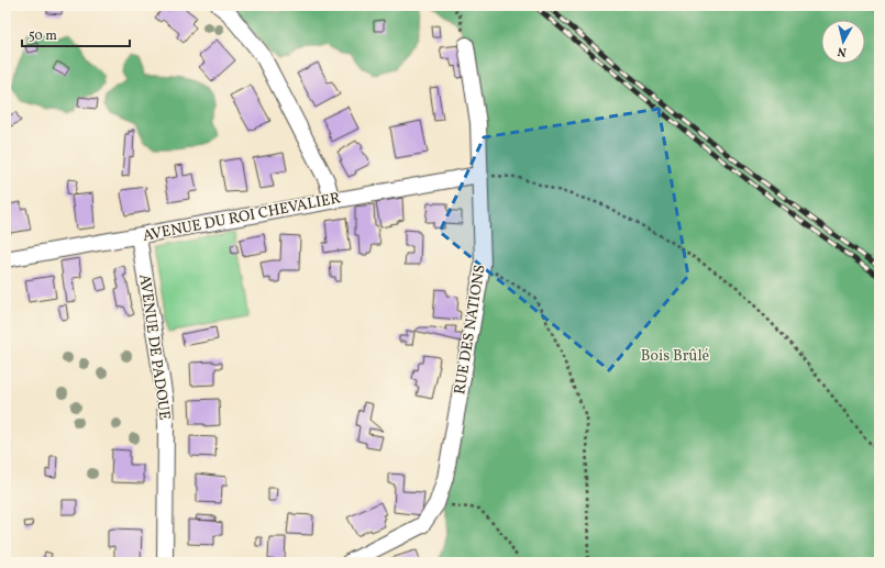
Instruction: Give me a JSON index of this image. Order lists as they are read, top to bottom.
{
  "streets": {
    "street": ["AVENUE DU ROI CHEVALIER", "RUE DES NATIONS", "AVENUE DE PADOUE"]
  },
  "crossings": [
    ["AVENUE DU ROI CHEVALIER", "RUE DES NATIONS"],
    ["AVENUE DU ROI CHEVALIER", "AVENUE DE PADOUE"]
  ],
  "parks": ["Bois Brûlé"],
  "scale_bar": "50 m",
  "north": "bottom"
}
